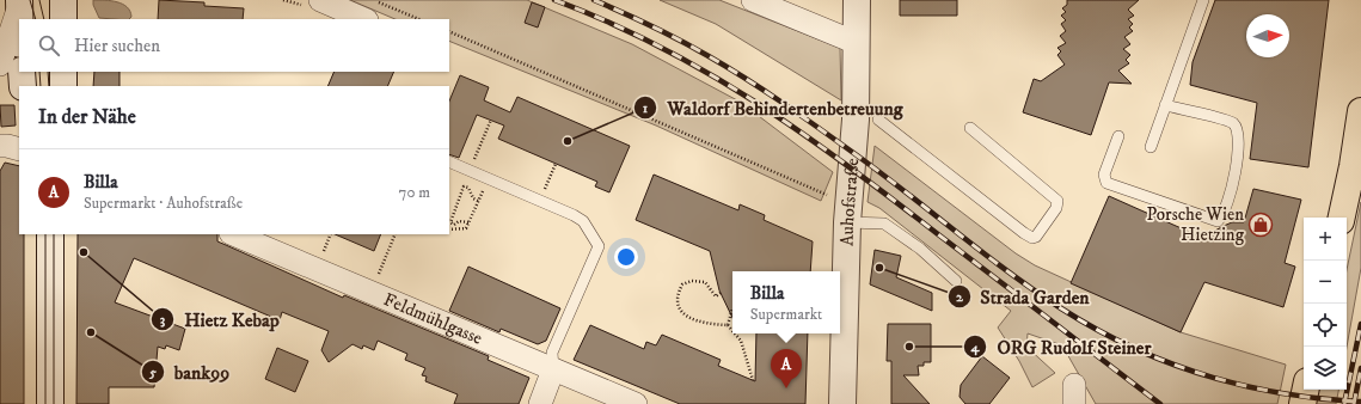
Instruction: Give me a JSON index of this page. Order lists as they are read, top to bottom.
{
  "streets": {
    "street": ["Auhofstraße", "Feldmühlgasse"]
  },
  "places": {
    "other": [
      "Waldorf Behindertenbetreuung",
      "Hietz Kebap",
      "Strada Garden",
      "bank99",
      "ORG Rudolf Steiner"
    ],
    "shop": ["Porsche Wien Hietzing"]
  },
  "north": "right",
  "page": {
    "search": "Hier suchen",
    "heading": "In der Nähe",
    "list": [
      {
        "mark": "A",
        "name": "Billa",
        "note": "Supermarkt · Auhofstraße",
        "value": "70 m"
      }
    ],
    "map_buttons": ["+", "−"],
    "popup": ["Billa", "Supermarkt"],
    "pins": "A"
  }
}
